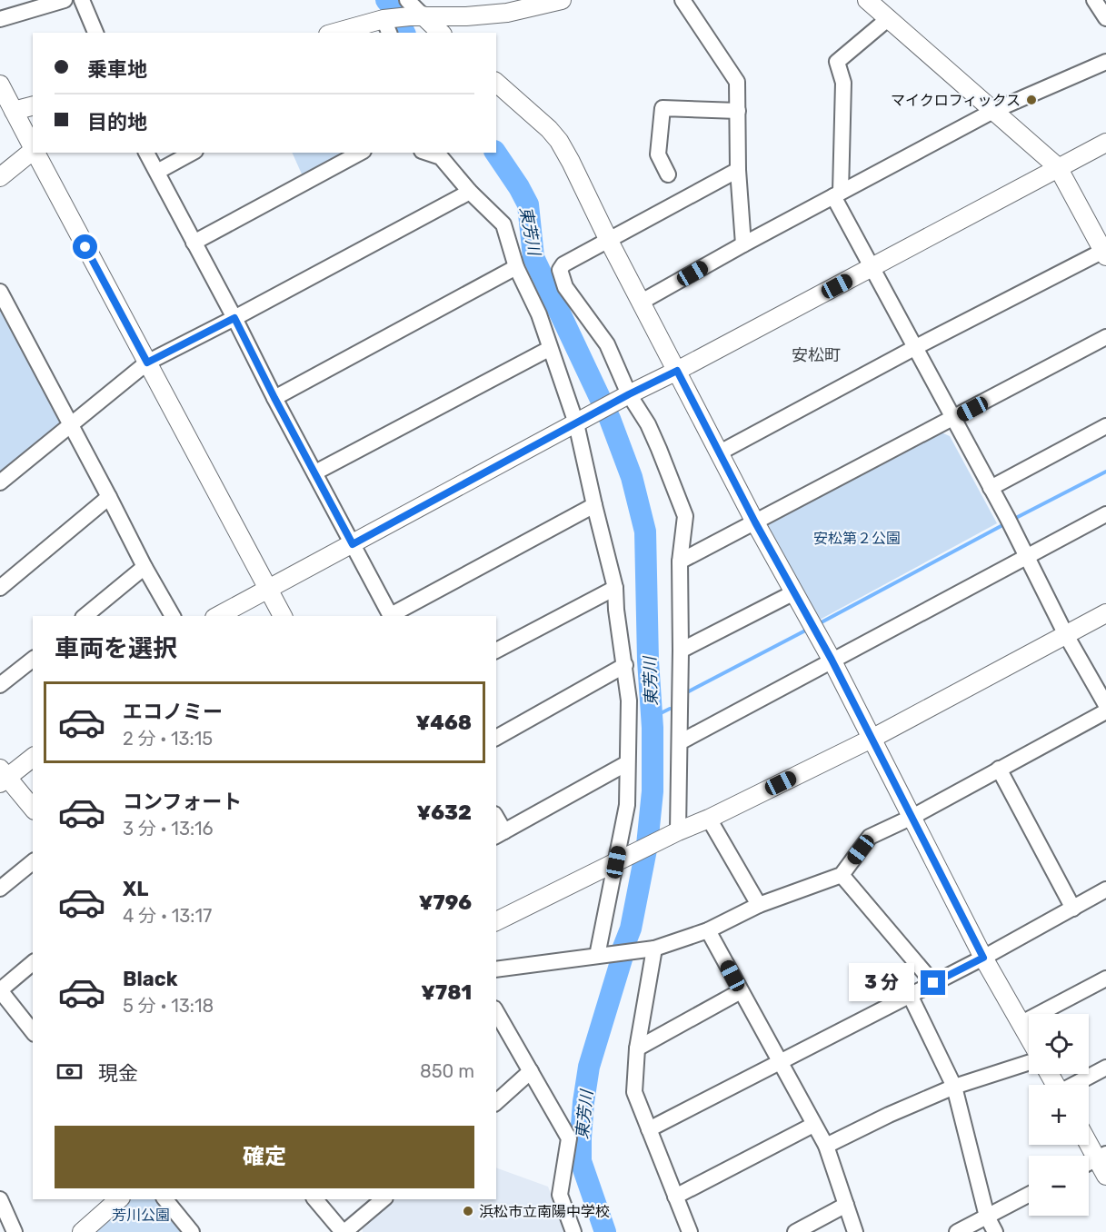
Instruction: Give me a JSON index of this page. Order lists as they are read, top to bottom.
{
  "districts": ["安松町"],
  "water": ["東芳川"],
  "parks": ["安松第２公園", "芳川公園"],
  "places": ["マイクロフィックス", "浜松市立南陽中学校"],
  "page": {
    "banner": ["乗車地", "目的地"],
    "heading": "車両を選択",
    "list": [
      {
        "name": "エコノミー",
        "note": "2 分 · 13:15",
        "value": "¥468"
      },
      {
        "name": "コンフォート",
        "note": "3 分 · 13:16",
        "value": "¥632"
      },
      {
        "name": "XL",
        "note": "4 分 · 13:17",
        "value": "¥796"
      },
      {
        "name": "Black",
        "note": "5 分 · 13:18",
        "value": "¥781"
      }
    ],
    "bubble": "3 分",
    "map_buttons": ["+", "−"],
    "pay": ["現金", "850 m"],
    "buttons": "確定"
  }
}
